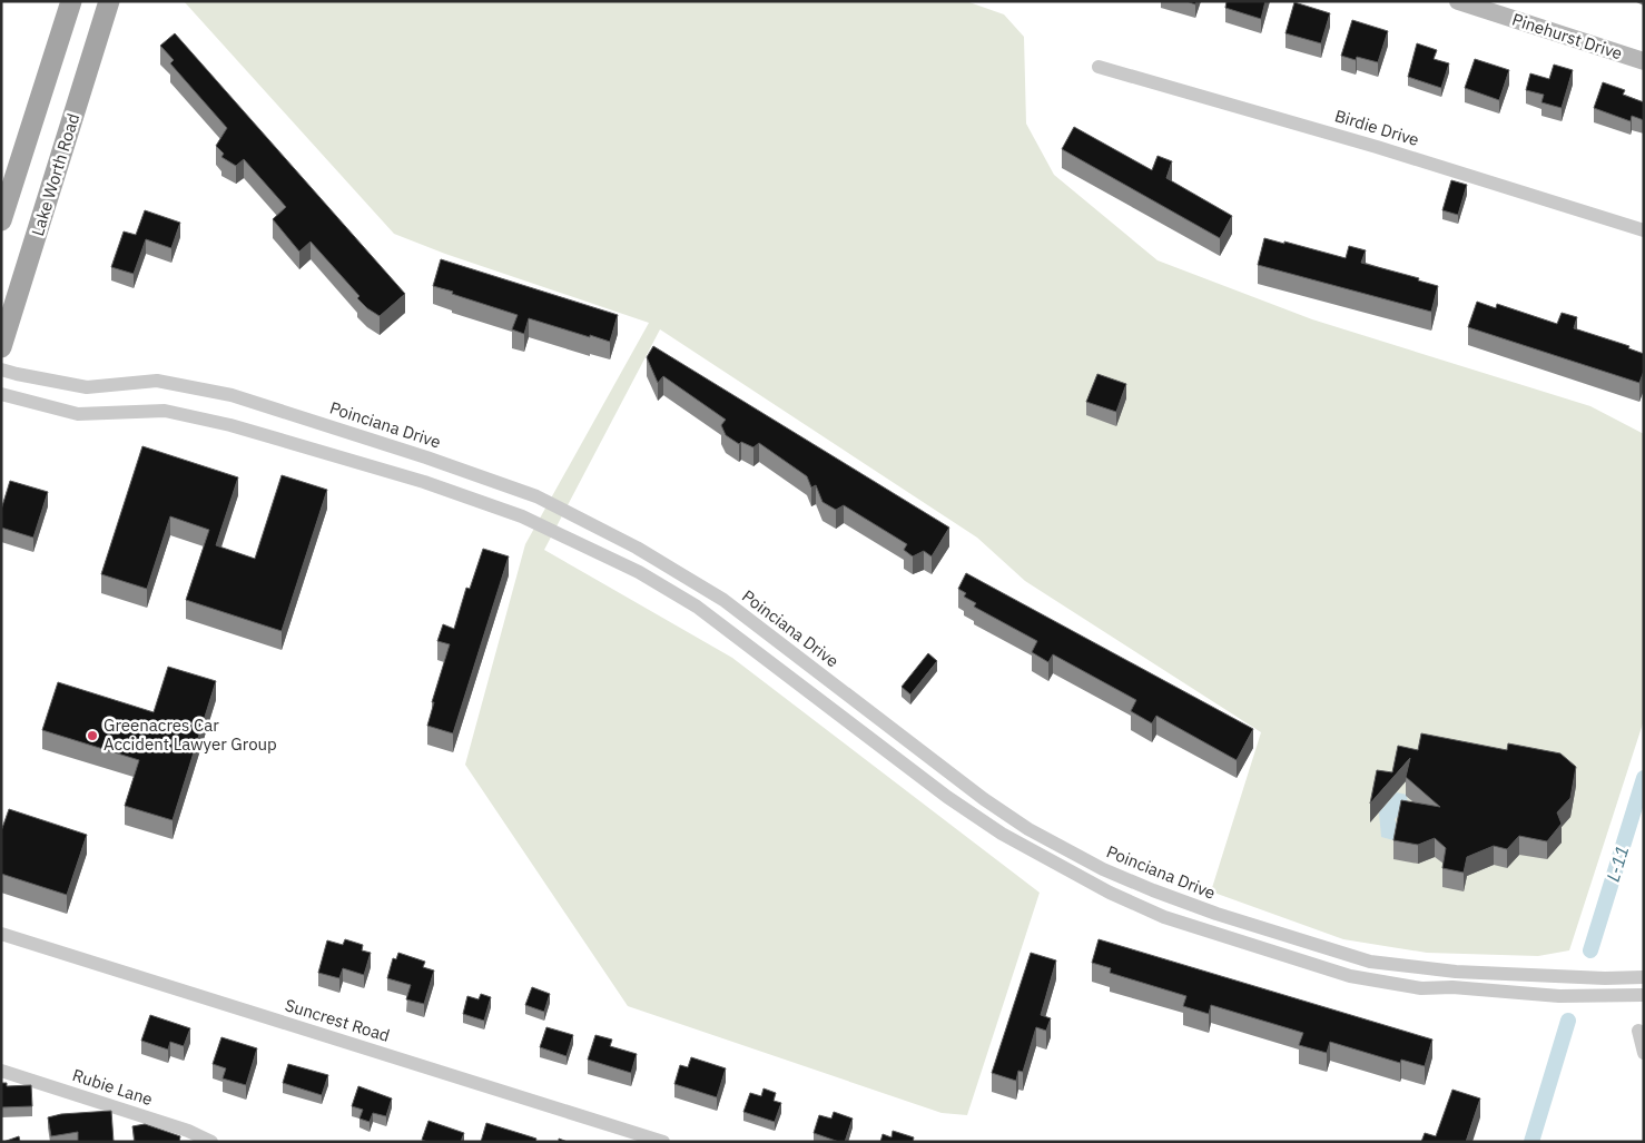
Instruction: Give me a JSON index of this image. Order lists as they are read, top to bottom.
{
  "streets": {
    "main road": ["Lake Worth Road"],
    "street": [
      "Pinehurst Drive",
      "Birdie Drive",
      "Poinciana Drive",
      "Suncrest Road",
      "Rubie Lane"
    ]
  },
  "water": ["L-11"],
  "places": ["Greenacres Car Accident Lawyer Group"]
}
